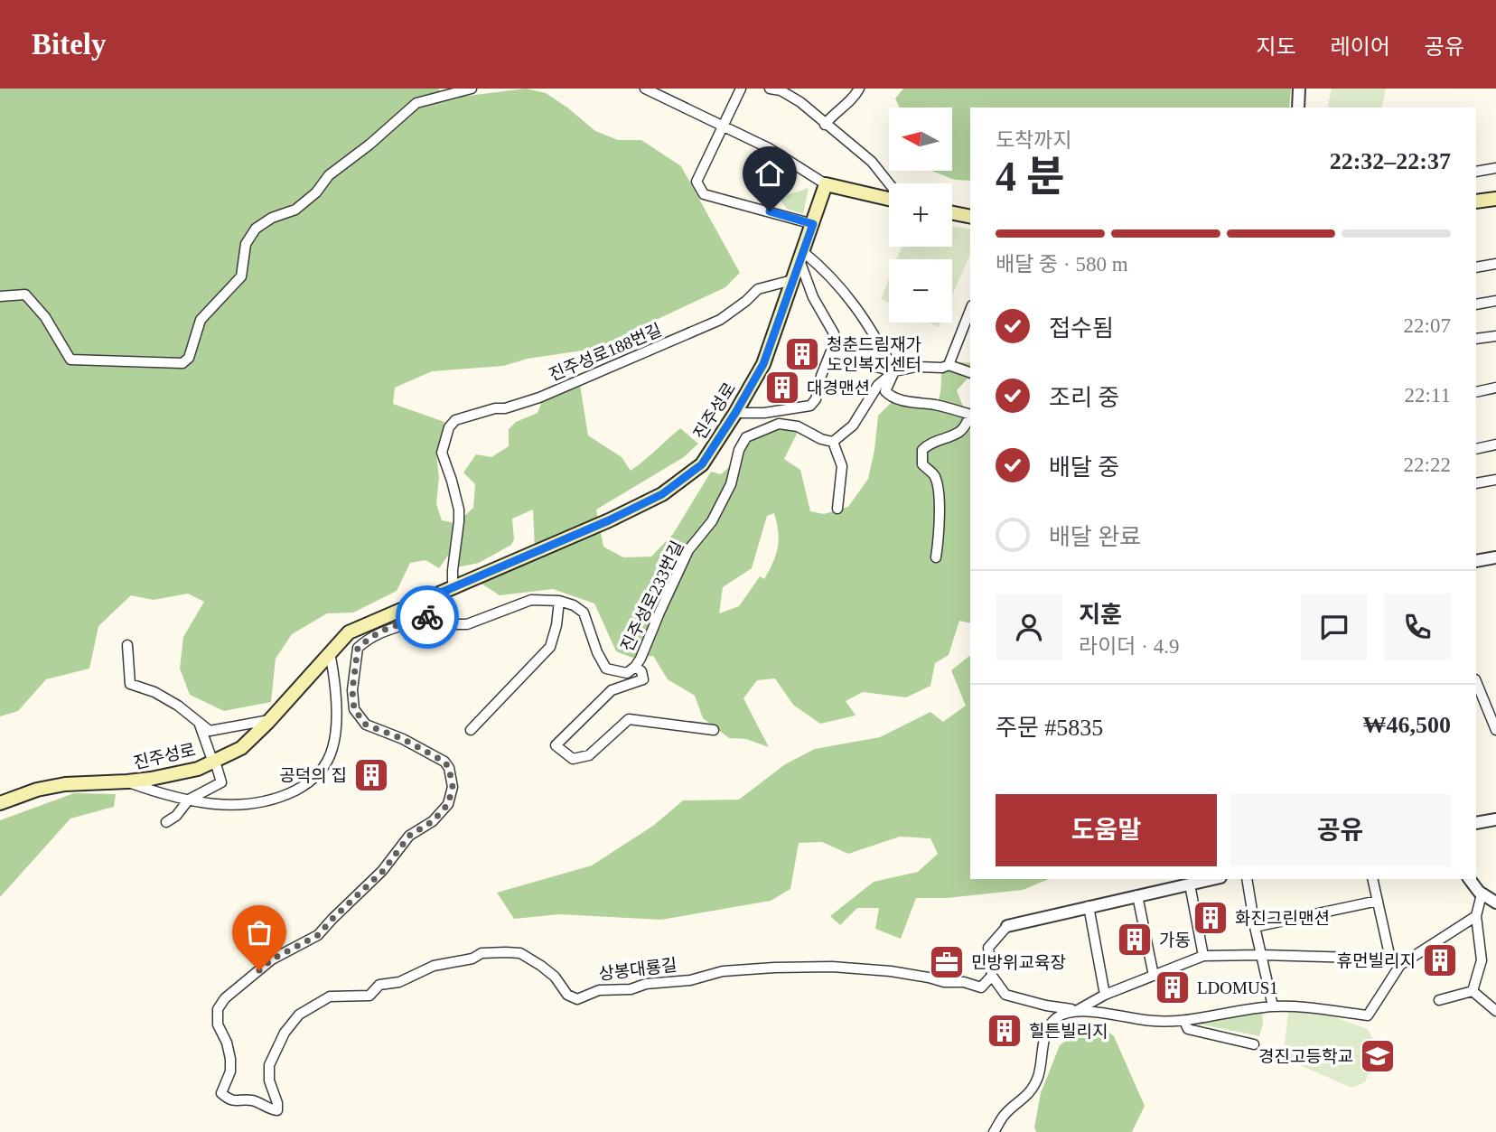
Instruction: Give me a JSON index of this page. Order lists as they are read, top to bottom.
{
  "streets": {
    "main road": ["진주성로"],
    "street": ["진주성로188번길", "진주성로233번길", "상봉대룡길"]
  },
  "crossings": [
    ["진주성로188번길", "진주성로"]
  ],
  "places": {
    "building": [
      "청춘드림재가 노인복지센터",
      "대경맨션",
      "공덕의 집",
      "화진그린맨션",
      "가동",
      "휴먼빌리지",
      "LDOMUS1",
      "힐튼빌리지"
    ],
    "office": ["민방위교육장"],
    "school or university": ["경진고등학교"]
  },
  "north": "left",
  "page": {
    "header": "Bitely",
    "nav": ["지도", "레이어", "공유"],
    "map_buttons": ["+", "−"],
    "heading": ["4 분", "도착까지", "22:32–22:37"],
    "panel": [
      "지훈",
      "라이더 · 4.9",
      "주문 #5835",
      "₩46,500"
    ],
    "bar": "배달 중 · 580 m",
    "list": [
      ["접수됨", "22:07"],
      ["조리 중", "22:11"],
      ["배달 중", "22:22"],
      "배달 완료"
    ],
    "buttons": ["도움말", "공유"]
  }
}
